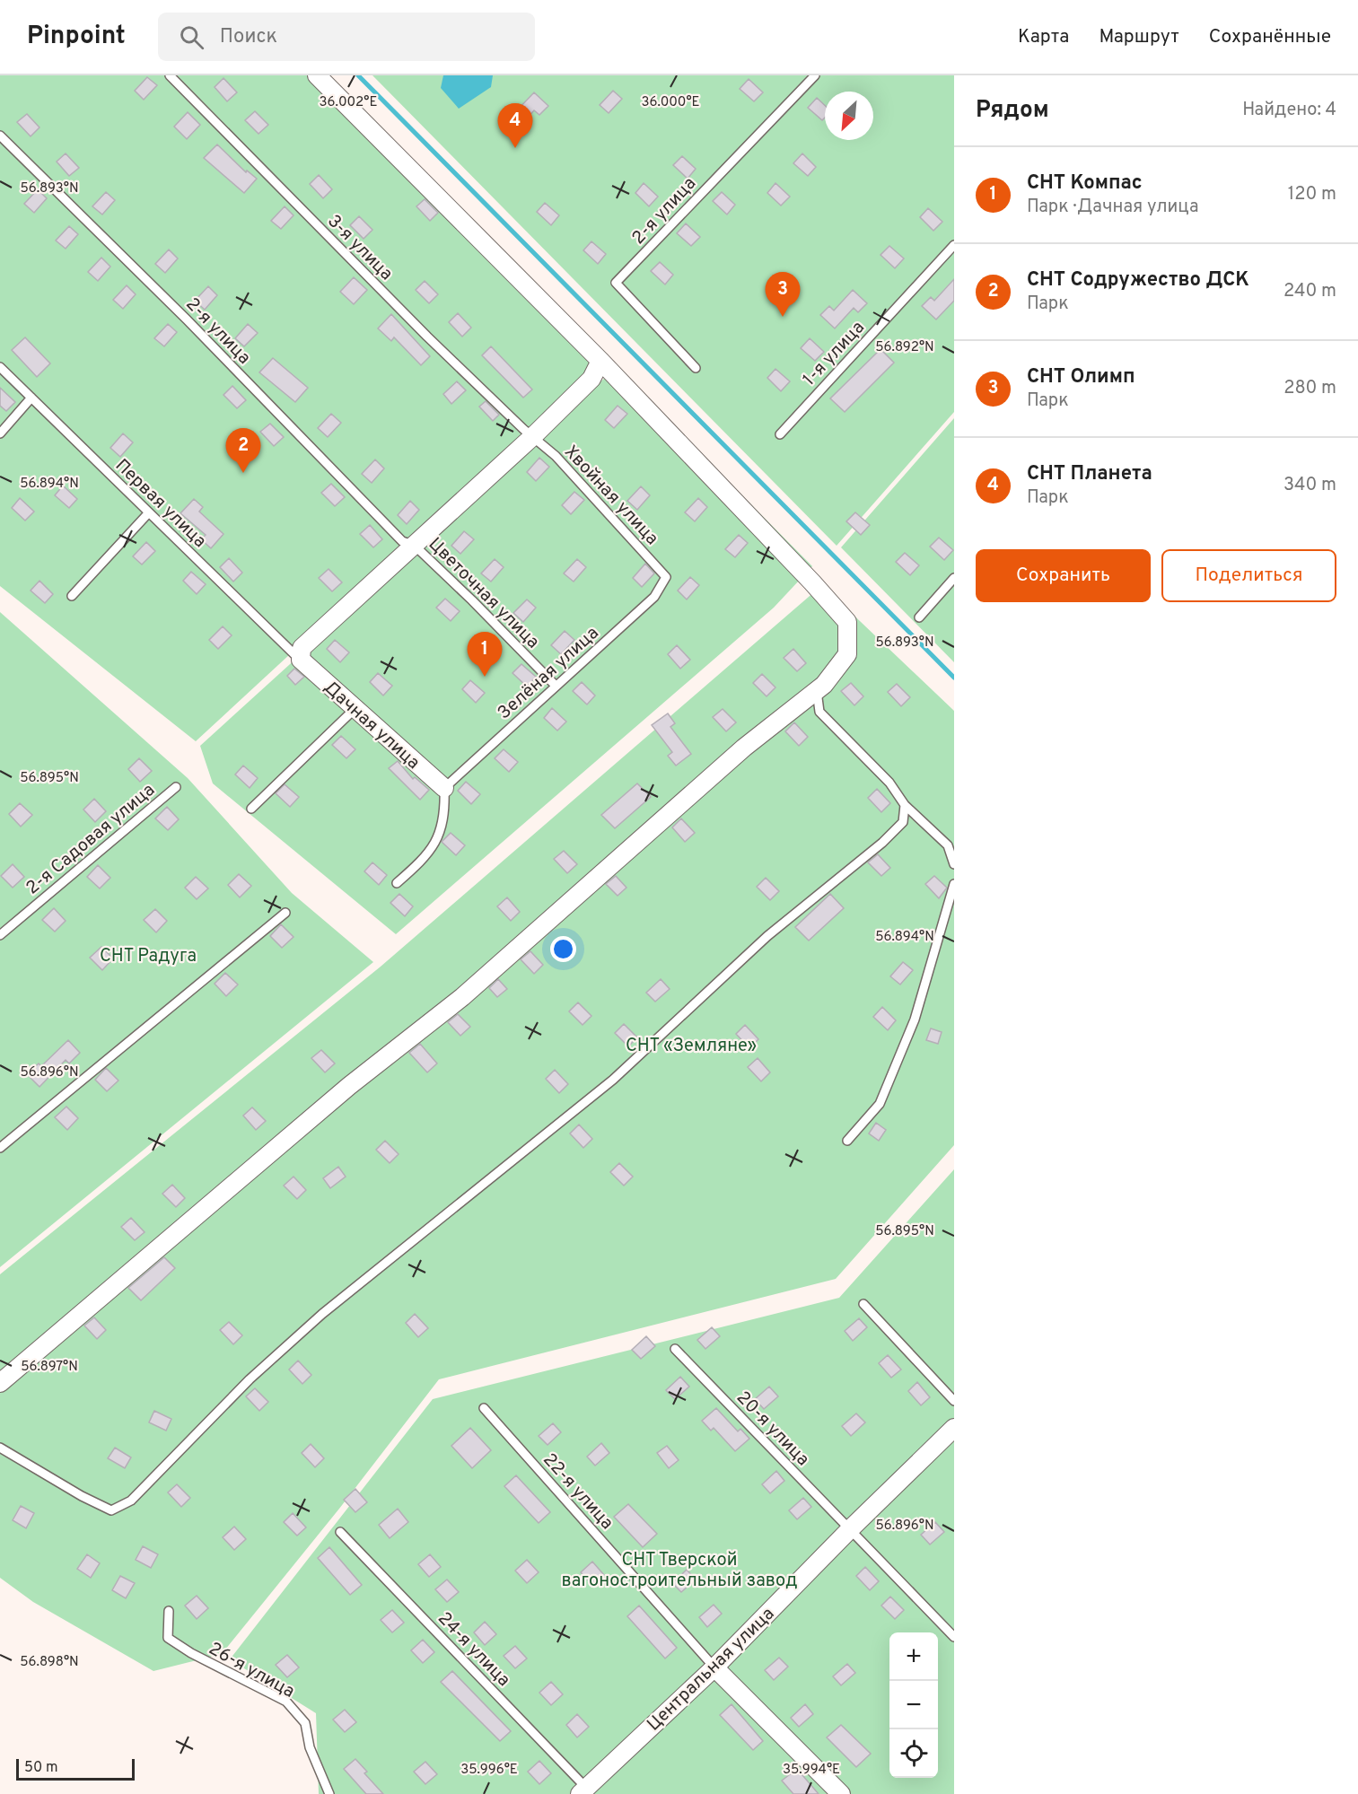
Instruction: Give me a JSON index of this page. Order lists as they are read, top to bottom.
{
  "streets": {
    "street": ["Дачная улица", "Центральная улица"],
    "lane": [
      "2-я улица",
      "3-я улица",
      "1-я улица",
      "Хвойная улица",
      "Первая улица",
      "Цветочная улица",
      "Зелёная улица",
      "2-я Садовая улица",
      "20-я улица",
      "22-я улица",
      "24-я улица",
      "26-я улица"
    ]
  },
  "crossings": [
    ["2-я улица", "Цветочная улица"],
    ["3-я улица", "Хвойная улица"],
    ["Хвойная улица", "Зелёная улица"],
    ["Первая улица", "Дачная улица"],
    ["Цветочная улица", "Зелёная улица"],
    ["Зелёная улица", "Дачная улица"],
    ["20-я улица", "Центральная улица"],
    ["22-я улица", "Центральная улица"],
    ["24-я улица", "Центральная улица"]
  ],
  "parks": ["СНТ Радуга", "СНТ «Земляне»", "СНТ Тверской вагоностроительный завод"],
  "scale_bar": "50 m",
  "north": "bottom left",
  "page": {
    "header": "Pinpoint",
    "search": "Поиск",
    "nav": ["Карта", "Маршрут", "Сохранённые"],
    "heading": ["Рядом", "Найдено: 4"],
    "pins": [
      "4",
      "3",
      "2",
      "1"
    ],
    "list": [
      {
        "mark": "1",
        "name": "СНТ Компас",
        "note": "Парк · Дачная улица",
        "value": "120 m"
      },
      {
        "mark": "2",
        "name": "СНТ Содружество ДСК",
        "note": "Парк",
        "value": "240 m"
      },
      {
        "mark": "3",
        "name": "СНТ Олимп",
        "note": "Парк",
        "value": "280 m"
      },
      {
        "mark": "4",
        "name": "СНТ Планета",
        "note": "Парк",
        "value": "340 m"
      }
    ],
    "buttons": ["Сохранить", "Поделиться"],
    "map_buttons": ["+", "−"],
    "scale": "50 m"
  },
  "coordinates": [
    "36.002°E",
    "36.000°E",
    "56.893°N",
    "56.892°N",
    "56.894°N",
    "56.895°N",
    "56.896°N",
    "56.897°N",
    "56.898°N",
    "35.996°E",
    "35.994°E"
  ]
}
